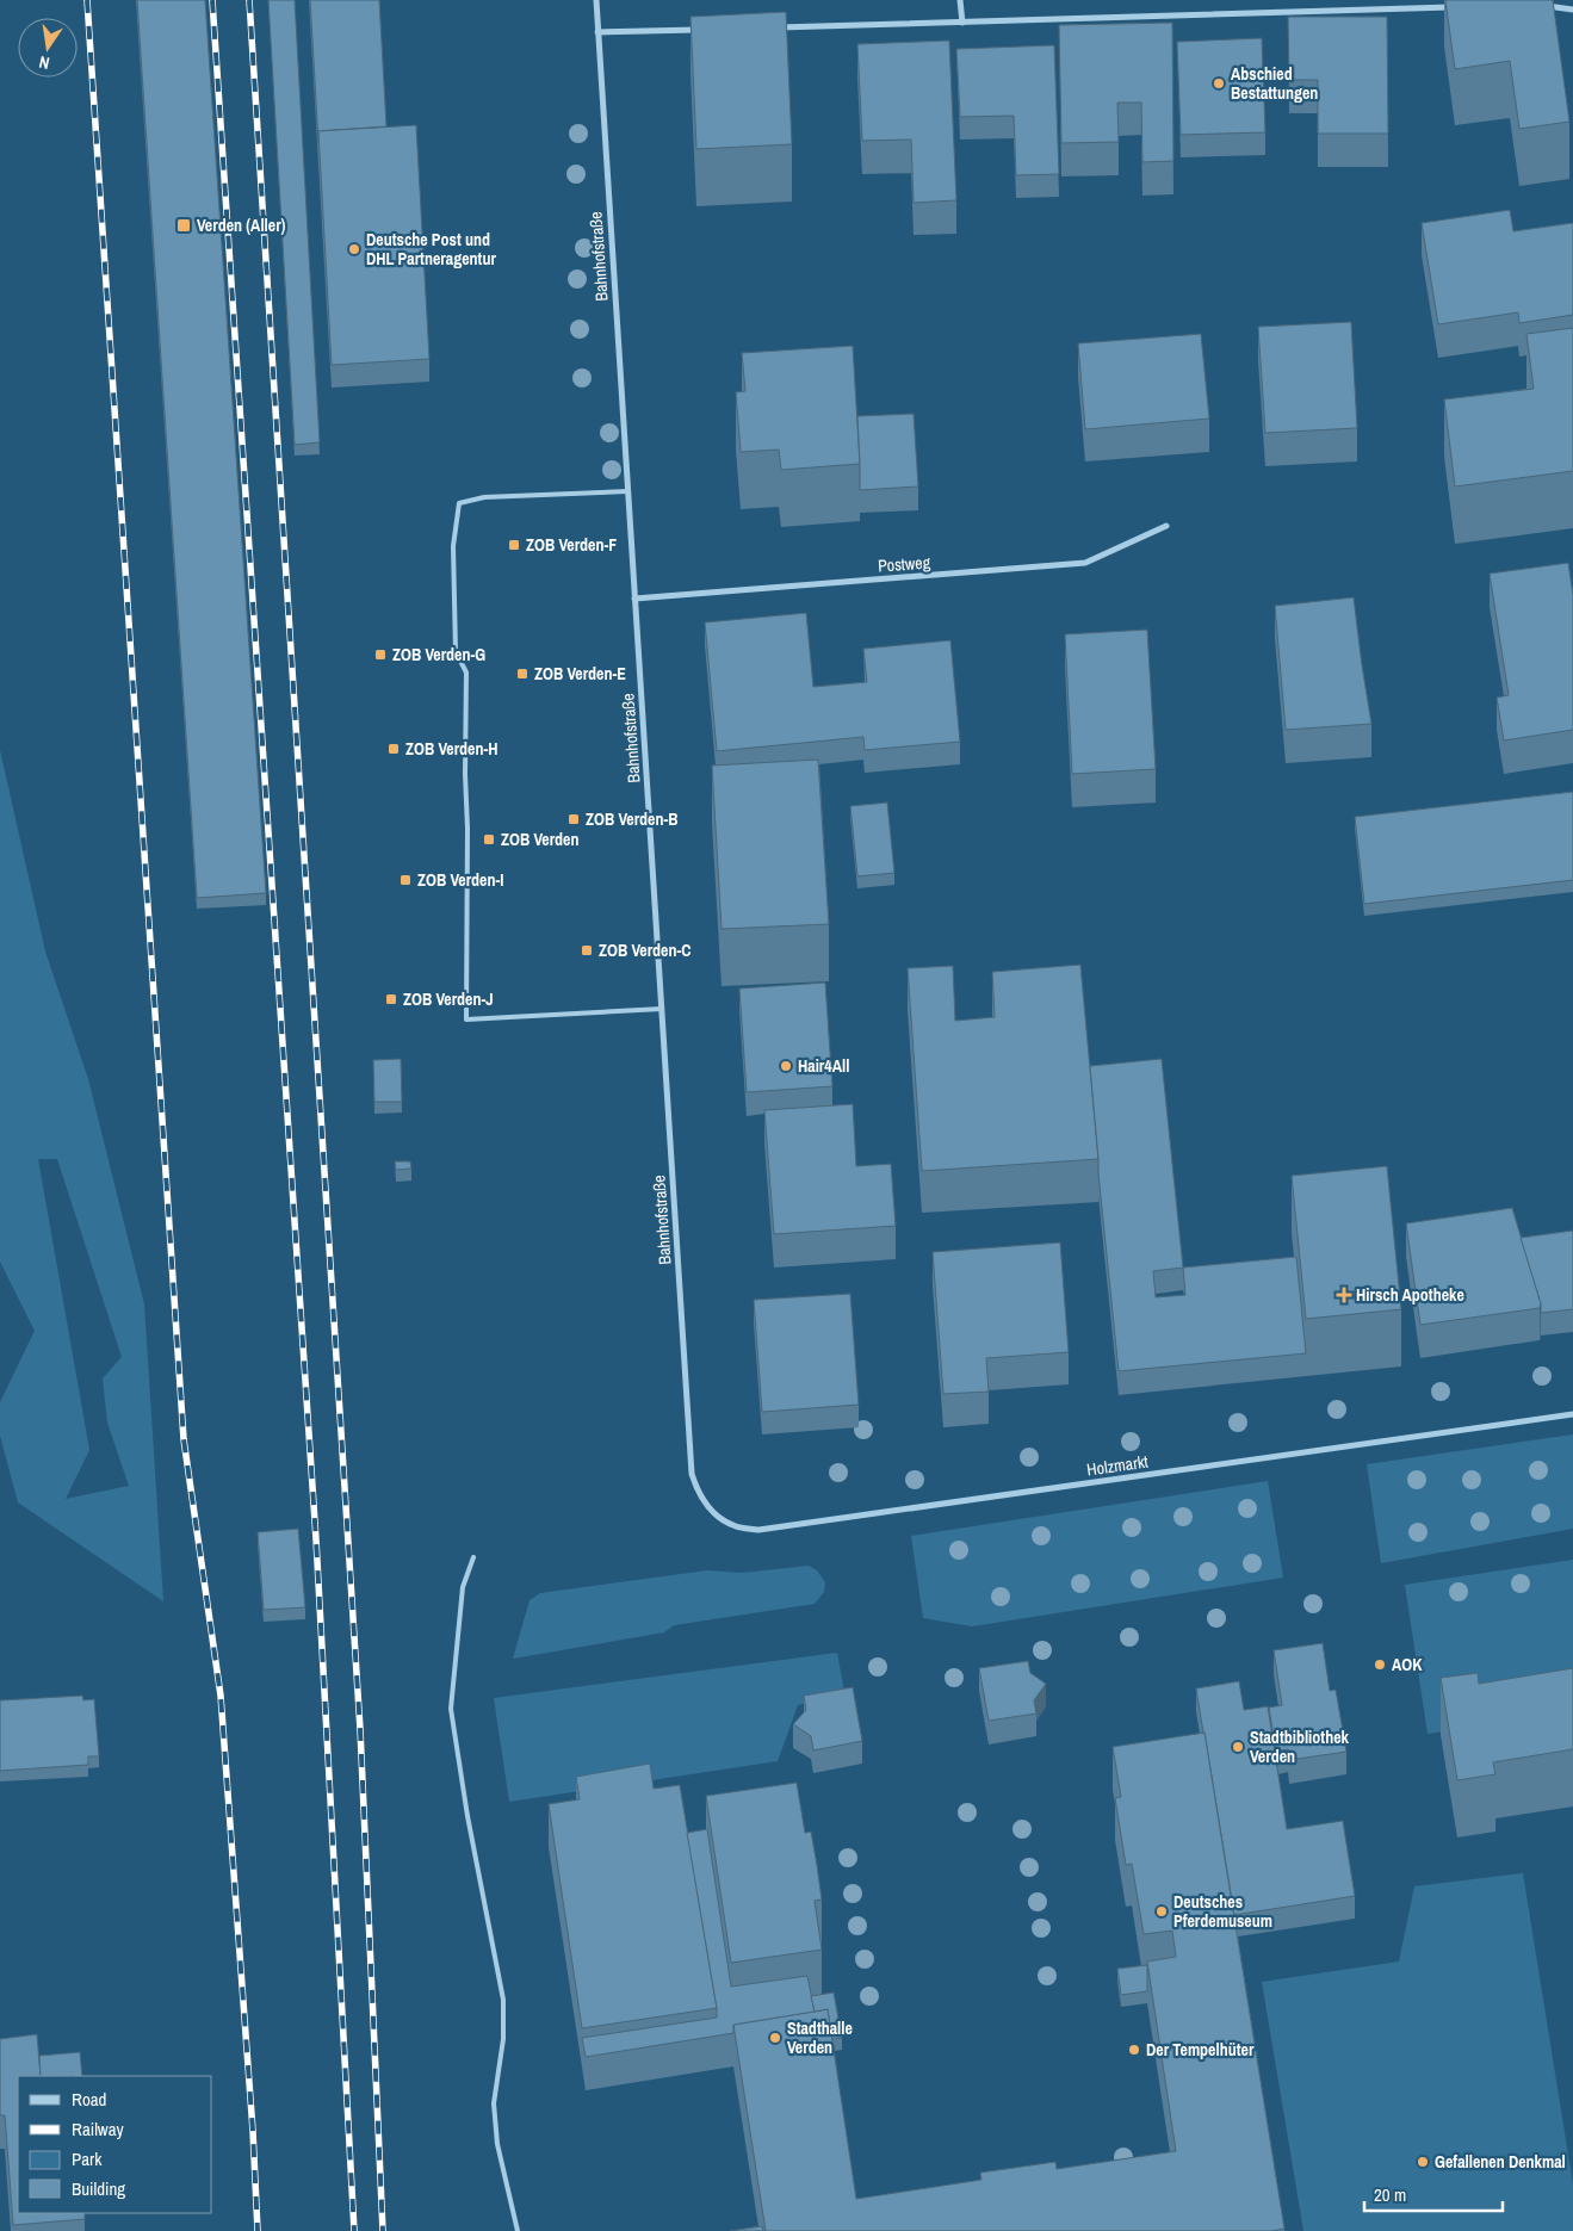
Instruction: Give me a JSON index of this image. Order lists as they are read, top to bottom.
{
  "streets": {
    "street": ["Bahnhofstraße", "Postweg", "Holzmarkt"]
  },
  "crossings": [
    ["Bahnhofstraße", "Postweg"],
    ["Bahnhofstraße", "Holzmarkt"]
  ],
  "places": {
    "other": [
      "Abschied Bestattungen",
      "Deutsche Post und DHL Partneragentur",
      "Hair4All",
      "AOK",
      "Stadtbibliothek Verden",
      "Deutsches Pferdemuseum",
      "Stadthalle Verden",
      "Der Tempelhüter",
      "Gefallenen Denkmal"
    ],
    "transit": [
      "Verden (Aller)",
      "ZOB Verden-F",
      "ZOB Verden-G",
      "ZOB Verden-E",
      "ZOB Verden-H",
      "ZOB Verden-B",
      "ZOB Verden",
      "ZOB Verden-I",
      "ZOB Verden-C",
      "ZOB Verden-J"
    ],
    "health": ["Hirsch Apotheke"]
  },
  "legend": [
    "Road",
    "Railway",
    "Park",
    "Building"
  ],
  "scale_bar": "20 m",
  "north": "bottom"
}
